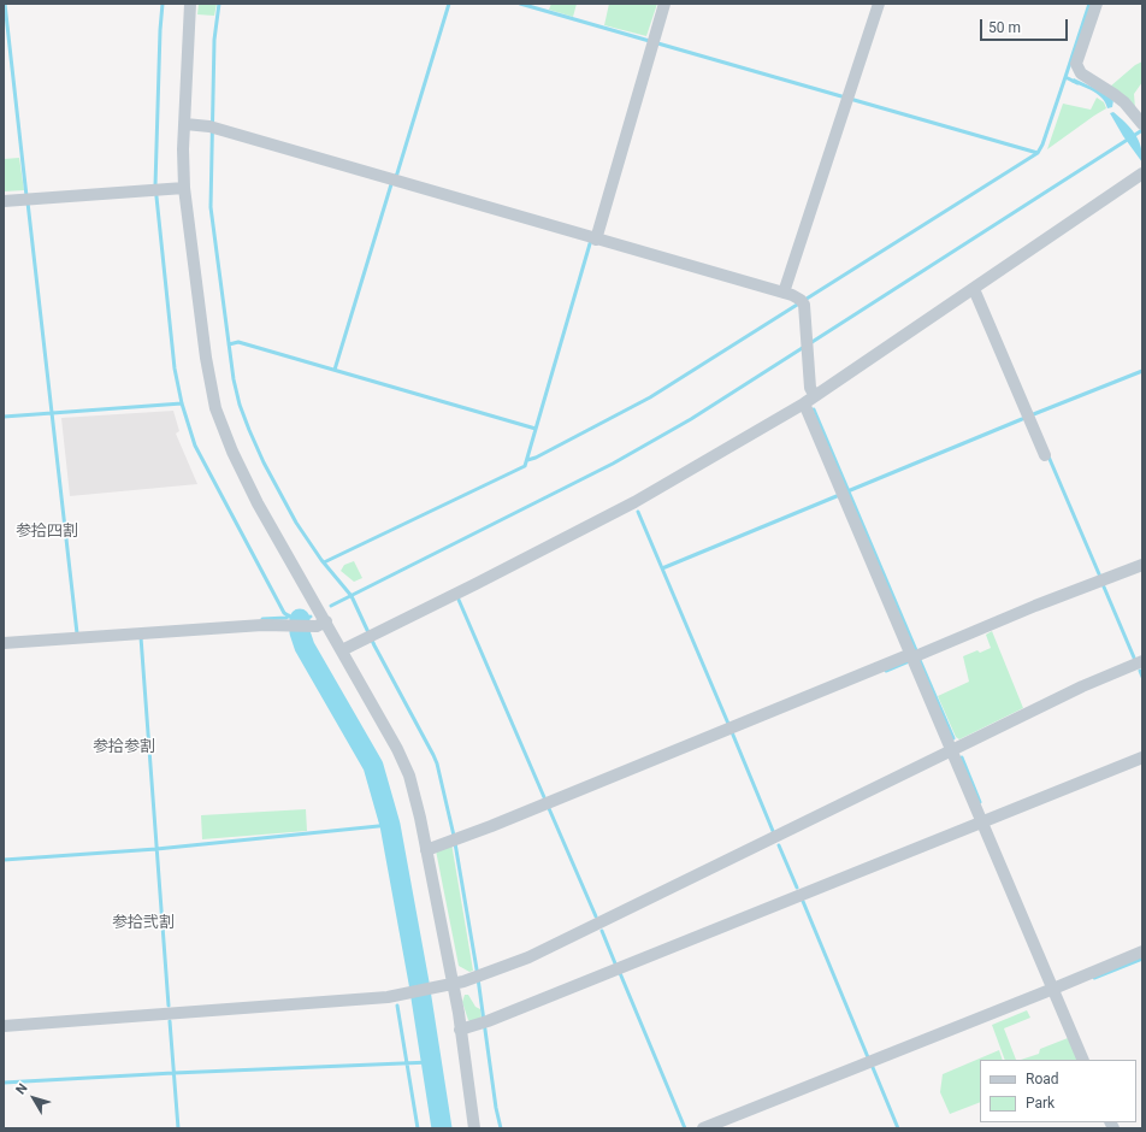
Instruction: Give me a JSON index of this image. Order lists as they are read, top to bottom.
{
  "districts": ["参拾四割", "参拾参割", "参拾弐割"],
  "legend": ["Road", "Park"],
  "scale_bar": "50 m",
  "north": "top left"
}
